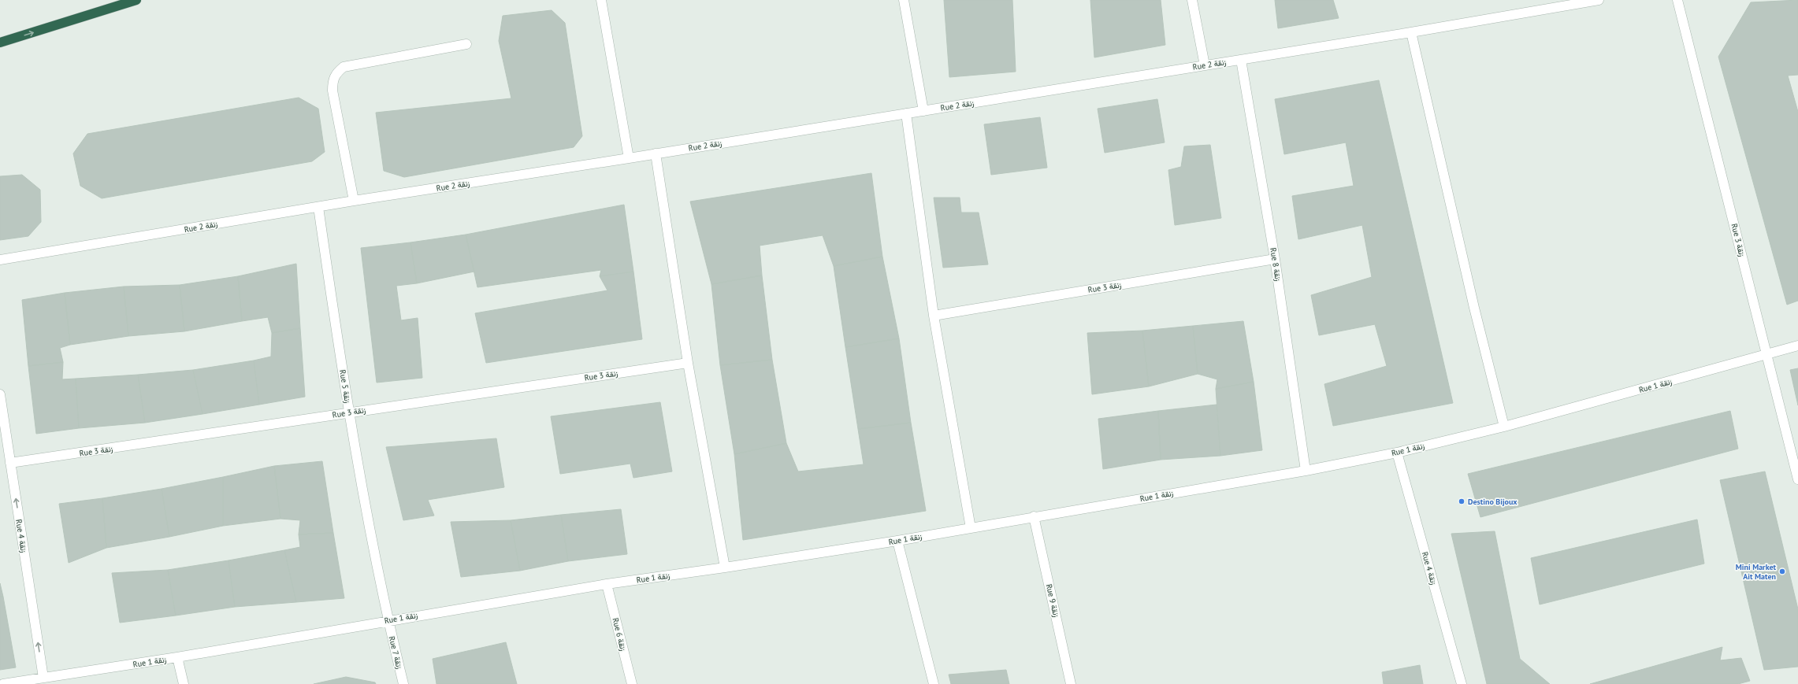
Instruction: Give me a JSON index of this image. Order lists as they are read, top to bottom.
{
  "streets": {
    "street": [
      "Rue 2 زنقة",
      "Rue 3 زنقة",
      "Rue 8 زنقة",
      "Rue 1 زنقة",
      "Rue 5 زنقة",
      "Rue 4 زنقة",
      "Rue 9 زنقة",
      "Rue 6 زنقة",
      "Rue 7 زنقة"
    ]
  },
  "crossings": [
    ["Rue 2 زنقة", "Rue 8 زنقة"],
    ["Rue 2 زنقة", "Rue 5 زنقة"],
    ["Rue 3 زنقة", "Rue 8 زنقة"],
    ["Rue 3 زنقة", "Rue 1 زنقة"],
    ["Rue 3 زنقة", "Rue 5 زنقة"],
    ["Rue 3 زنقة", "Rue 4 زنقة"],
    ["Rue 8 زنقة", "Rue 1 زنقة"],
    ["Rue 1 زنقة", "Rue 5 زنقة"],
    ["Rue 1 زنقة", "Rue 4 زنقة"],
    ["Rue 1 زنقة", "Rue 9 زنقة"],
    ["Rue 1 زنقة", "Rue 6 زنقة"],
    ["Rue 1 زنقة", "Rue 7 زنقة"],
    ["Rue 5 زنقة", "Rue 7 زنقة"]
  ],
  "one_way": ["Rue 4 زنقة"],
  "places": ["Destino Bijoux", "Mini Market Ait Maten"]
}
